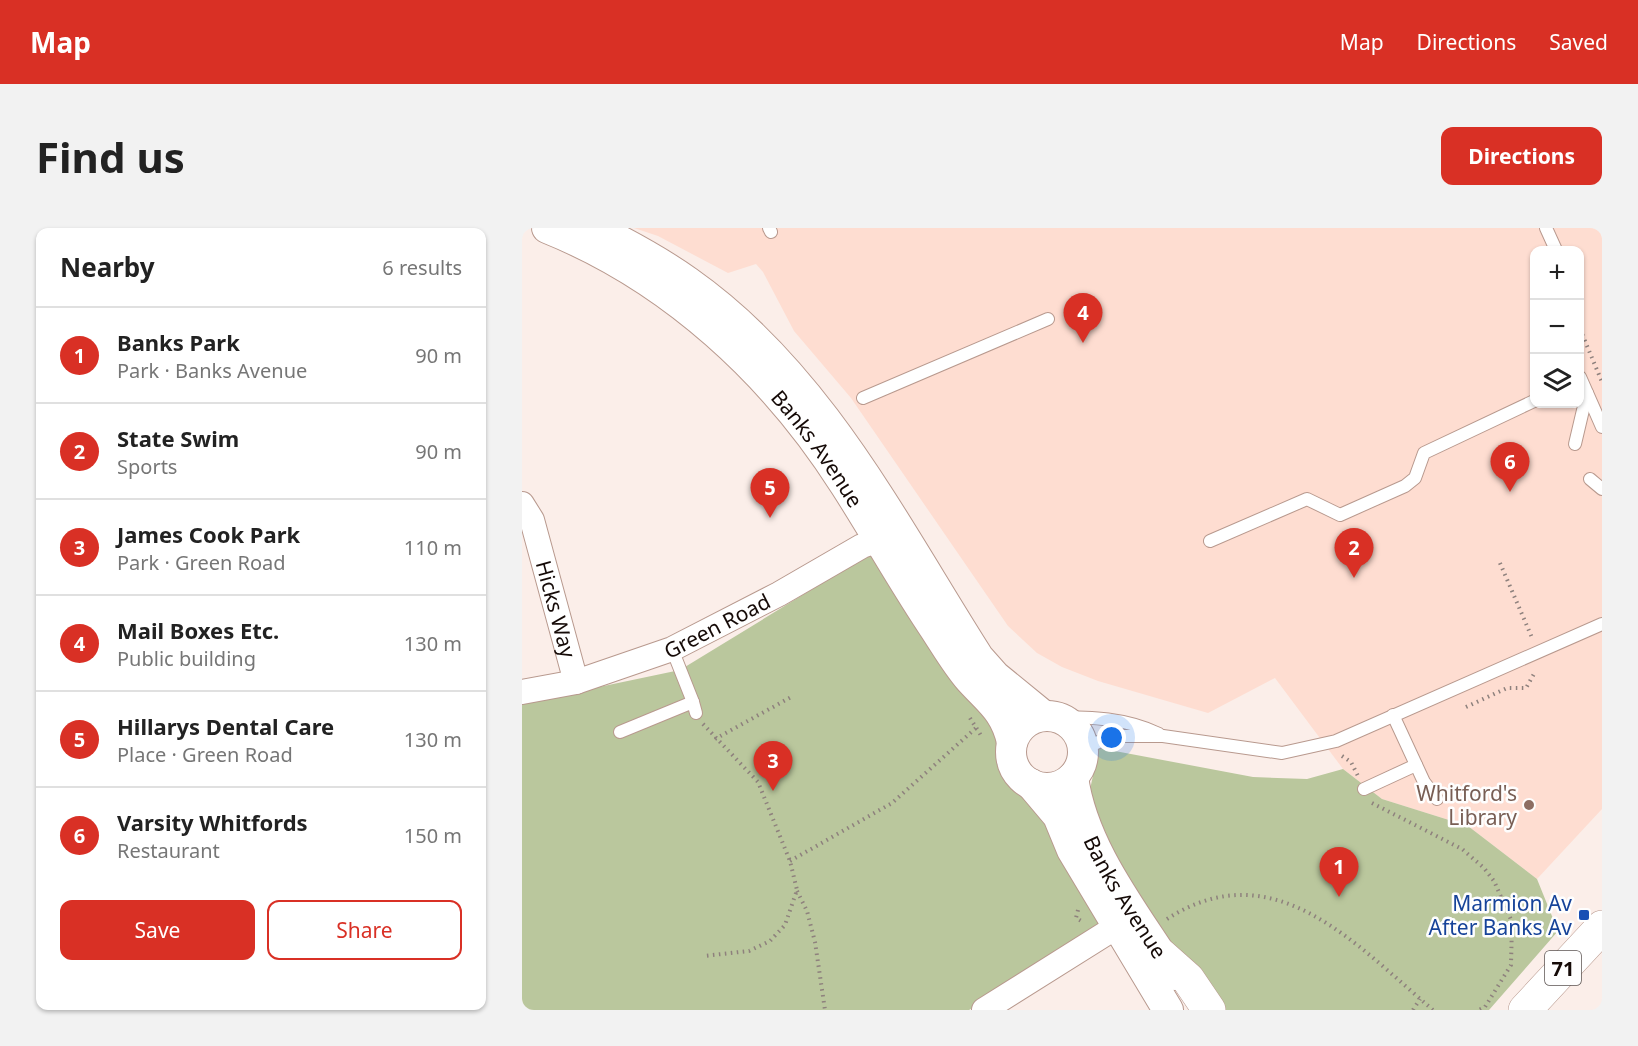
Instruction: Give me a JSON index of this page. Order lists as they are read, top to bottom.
{
  "streets": {
    "highway": ["71"],
    "street": ["Banks Avenue", "Hicks Way", "Green Road"]
  },
  "crossings": [
    ["Banks Avenue", "Green Road"],
    ["Hicks Way", "Green Road"]
  ],
  "places": {
    "other": ["Whitford's Library"],
    "transit": ["Marmion Av After Banks Av"]
  },
  "page": {
    "header": "Map",
    "nav": ["Map", "Directions", "Saved"],
    "buttons": [
      "Directions",
      ["Save", "Share"]
    ],
    "title": "Find us",
    "heading": ["Nearby", "6 results"],
    "map_buttons": ["+", "−"],
    "pins": [
      "4",
      "6",
      "5",
      "2",
      "3",
      "1"
    ],
    "list": [
      {
        "mark": "1",
        "name": "Banks Park",
        "note": "Park · Banks Avenue",
        "value": "90 m"
      },
      {
        "mark": "2",
        "name": "State Swim",
        "note": "Sports",
        "value": "90 m"
      },
      {
        "mark": "3",
        "name": "James Cook Park",
        "note": "Park · Green Road",
        "value": "110 m"
      },
      {
        "mark": "4",
        "name": "Mail Boxes Etc.",
        "note": "Public building",
        "value": "130 m"
      },
      {
        "mark": "5",
        "name": "Hillarys Dental Care",
        "note": "Place · Green Road",
        "value": "130 m"
      },
      {
        "mark": "6",
        "name": "Varsity Whitfords",
        "note": "Restaurant",
        "value": "150 m"
      }
    ]
  }
}
